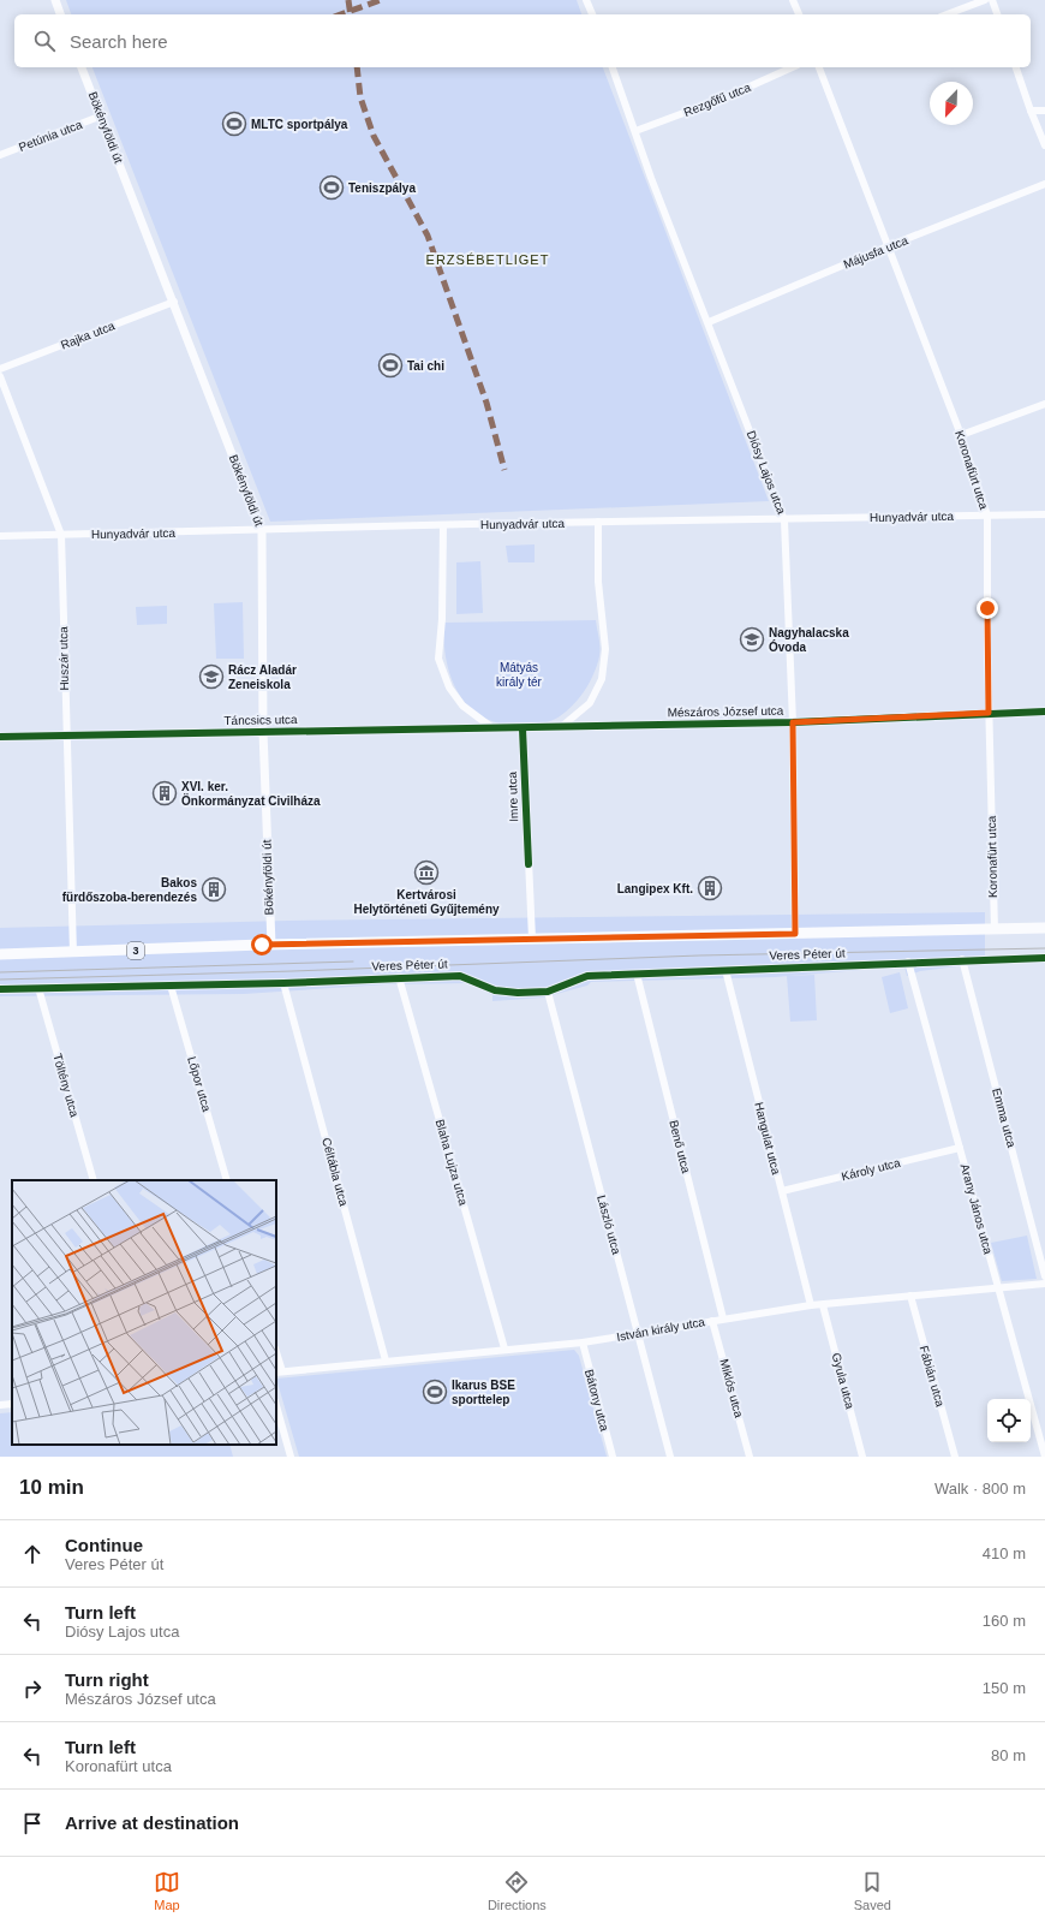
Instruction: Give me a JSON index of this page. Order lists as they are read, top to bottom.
{
  "streets": {
    "main road": ["3", "Veres Péter út"],
    "street": [
      "Rezgőfű utca",
      "Bökényföldi út",
      "Petúnia utca",
      "Májusfa utca",
      "Rajka utca",
      "Koronafürt utca",
      "Diósy Lajos utca",
      "Hunyadvár utca",
      "Huszár utca",
      "Mészáros József utca",
      "Táncsics utca",
      "Imre utca",
      "Lőpor utca",
      "Töltény utca",
      "Emma utca",
      "Hangulat utca",
      "Benő utca",
      "Blaha Lujza utca",
      "Károly utca",
      "Céltábla utca",
      "Arany János utca",
      "László utca",
      "István király utca",
      "Fábián utca",
      "Gyula utca",
      "Miklós utca",
      "Bátony utca"
    ]
  },
  "crossings": [
    ["Rezgőfű utca", "Diósy Lajos utca"],
    ["Bökényföldi út", "Petúnia utca"],
    ["Bökényföldi út", "Rajka utca"],
    ["Bökényföldi út", "Hunyadvár utca"],
    ["Bökényföldi út", "Táncsics utca"],
    ["Bökényföldi út", "Veres Péter út"],
    ["Májusfa utca", "Koronafürt utca"],
    ["Májusfa utca", "Diósy Lajos utca"],
    ["Koronafürt utca", "Hunyadvár utca"],
    ["Koronafürt utca", "Mészáros József utca"],
    ["Koronafürt utca", "Veres Péter út"],
    ["Diósy Lajos utca", "Hunyadvár utca"],
    ["Diósy Lajos utca", "Mészáros József utca"],
    ["Diósy Lajos utca", "Veres Péter út"],
    ["Hunyadvár utca", "Huszár utca"],
    ["Huszár utca", "Táncsics utca"],
    ["Huszár utca", "Veres Péter út"],
    ["Mészáros József utca", "Táncsics utca"],
    ["Mészáros József utca", "Imre utca"],
    ["Táncsics utca", "Imre utca"],
    ["Imre utca", "Veres Péter út"],
    ["Veres Péter út", "Lőpor utca"],
    ["Veres Péter út", "Töltény utca"],
    ["Veres Péter út", "Emma utca"],
    ["Veres Péter út", "Hangulat utca"],
    ["Veres Péter út", "Benő utca"],
    ["Veres Péter út", "Blaha Lujza utca"],
    ["Veres Péter út", "Céltábla utca"],
    ["Veres Péter út", "Arany János utca"],
    ["Veres Péter út", "László utca"],
    ["Hangulat utca", "Károly utca"],
    ["Hangulat utca", "István király utca"],
    ["Benő utca", "István király utca"],
    ["Blaha Lujza utca", "István király utca"],
    ["Károly utca", "Arany János utca"],
    ["Céltábla utca", "István király utca"],
    ["Arany János utca", "István király utca"],
    ["László utca", "István király utca"],
    ["István király utca", "Fábián utca"],
    ["István király utca", "Gyula utca"],
    ["István király utca", "Miklós utca"],
    ["István király utca", "Bátony utca"]
  ],
  "districts": ["ERZSÉBETLIGET"],
  "parks": ["Mátyás király tér"],
  "places": {
    "sports": [
      "MLTC sportpálya",
      "Teniszpálya",
      "Tai chi",
      "Ikarus BSE sporttelep"
    ],
    "school or university": ["Nagyhalacska Óvoda", "Rácz Aladár Zeneiskola"],
    "building": ["XVI. ker. Önkormányzat Civilháza", "Langipex Kft.", "Bakos fürdőszoba-berendezés"],
    "museum": ["Kertvárosi Helytörténeti Gyűjtemény"]
  },
  "north": "bottom left",
  "page": {
    "search": "Search here",
    "heading": ["10 min", "Walk · 800 m"],
    "list": [
      ["Continue", "Veres Péter út", "410 m"],
      ["Turn left", "Diósy Lajos utca", "160 m"],
      ["Turn right", "Mészáros József utca", "150 m"],
      ["Turn left", "Koronafürt utca", "80 m"],
      "Arrive at destination"
    ],
    "nav": ["Map", "Directions", "Saved"]
  }
}
